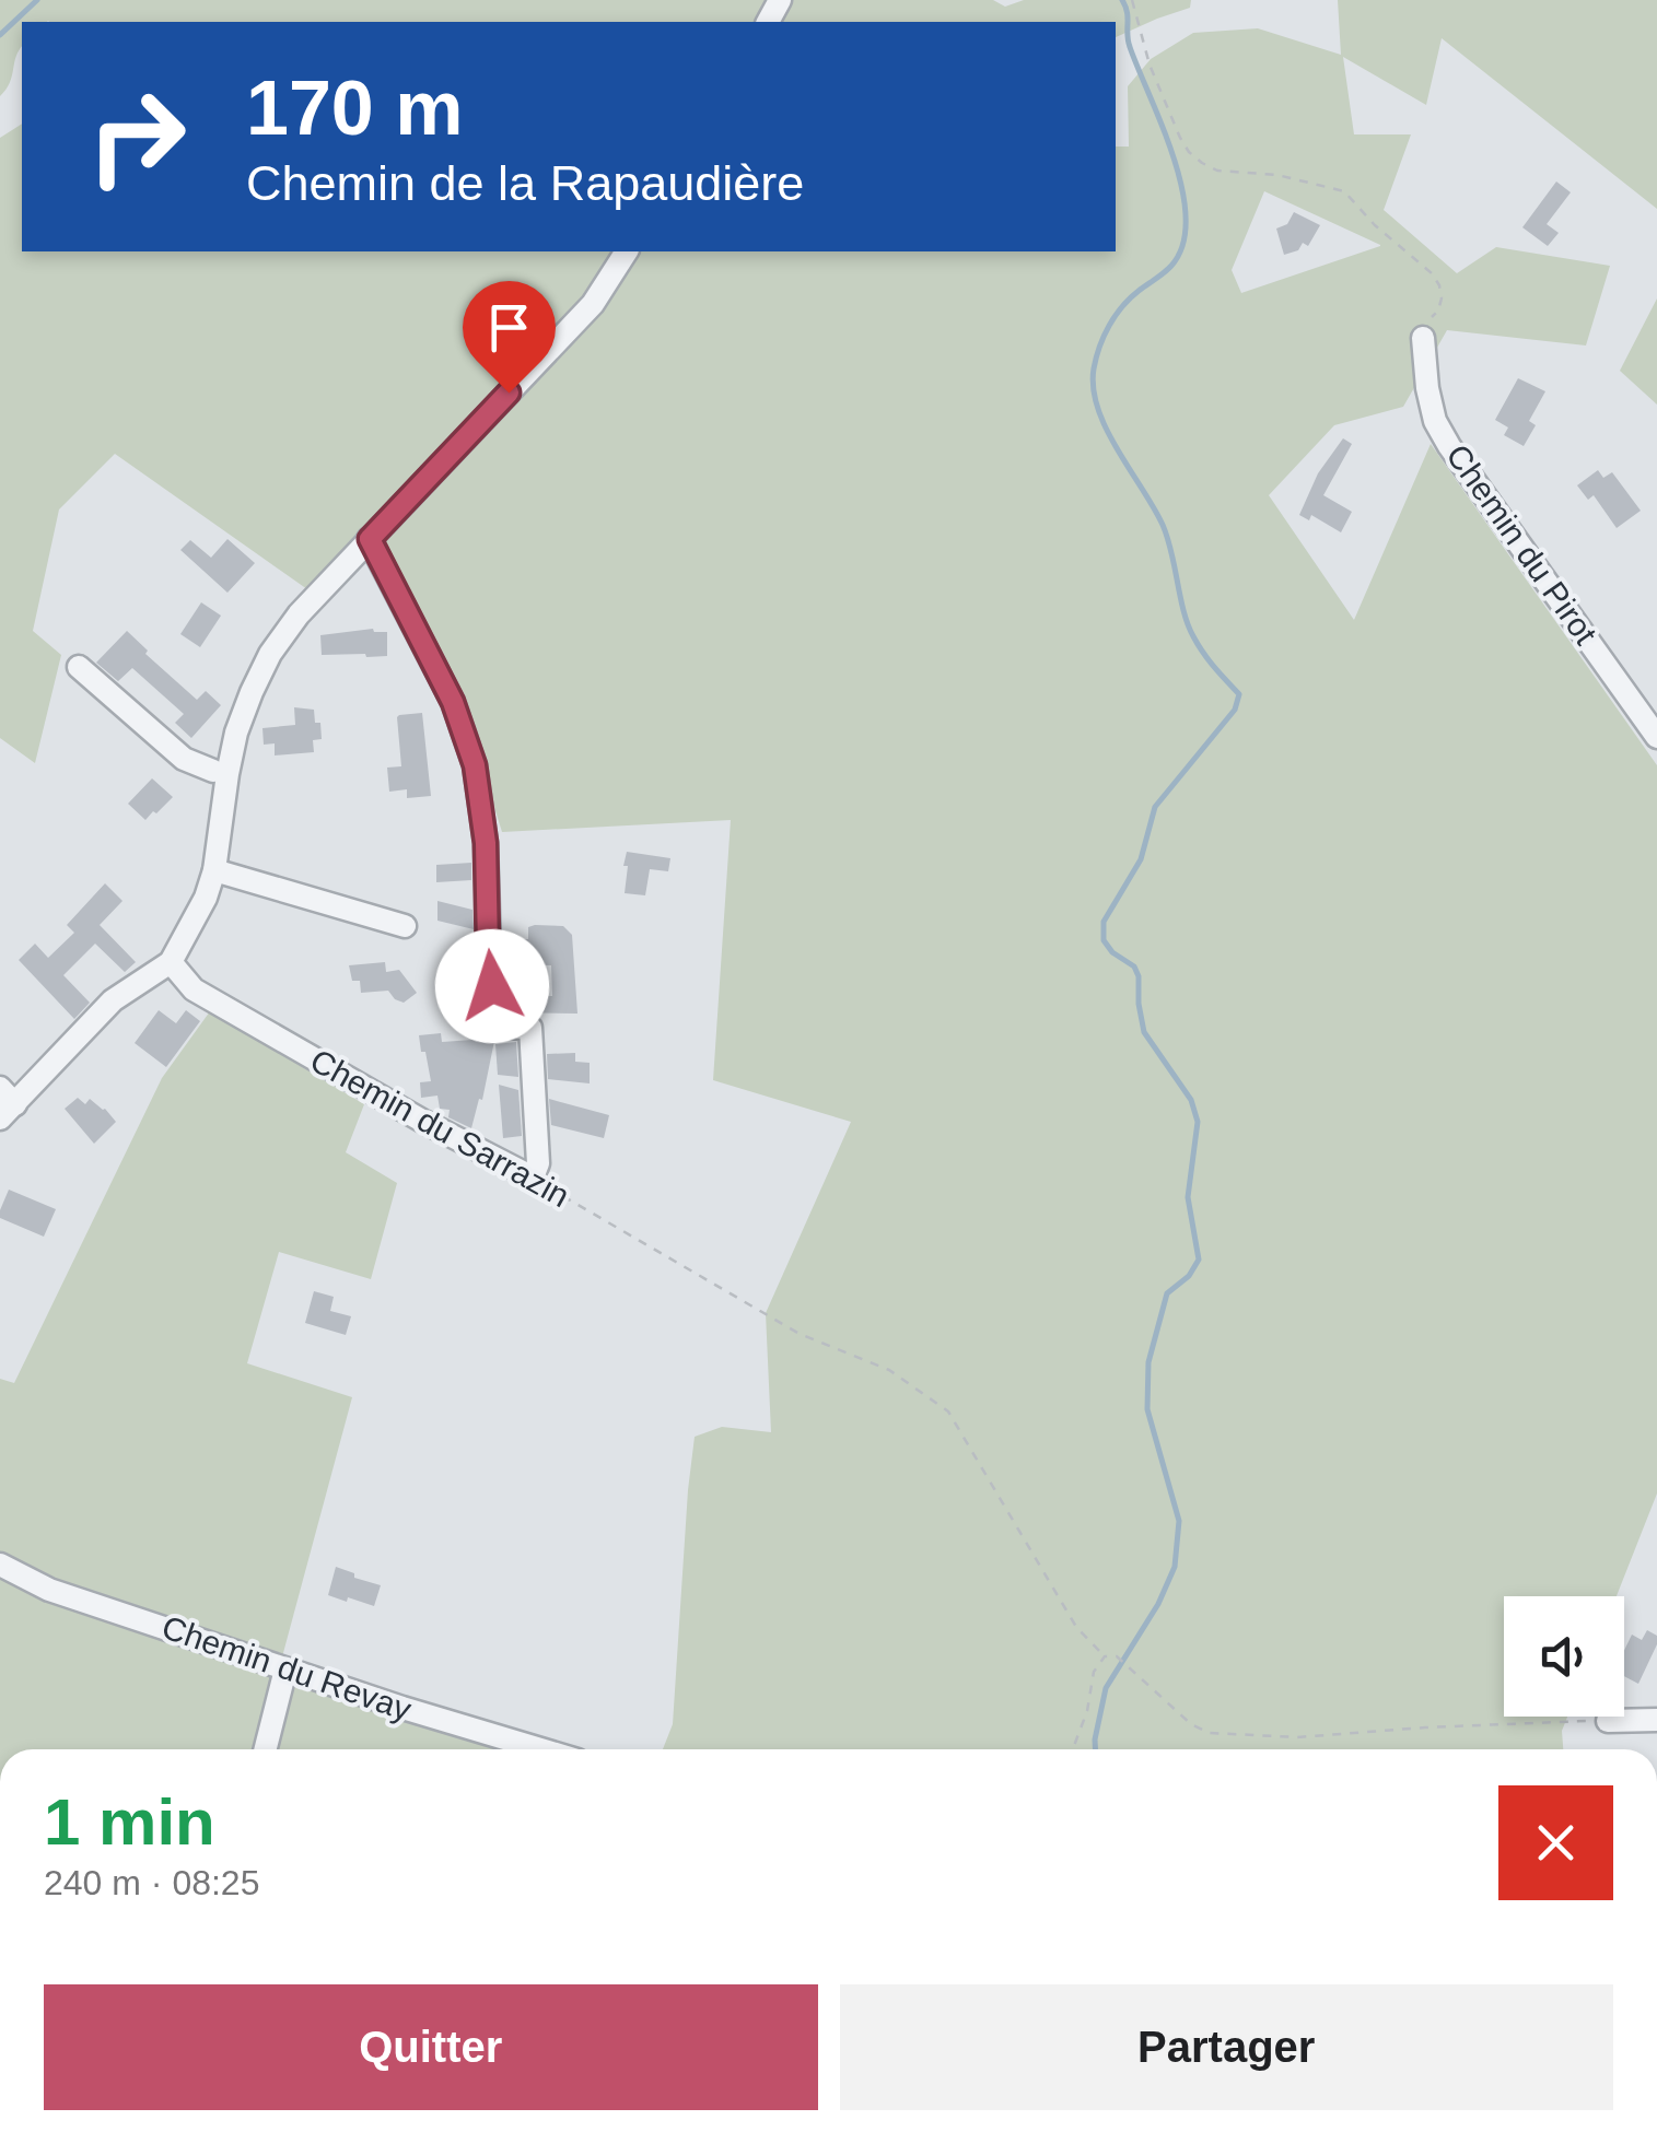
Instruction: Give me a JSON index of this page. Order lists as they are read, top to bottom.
{
  "streets": {
    "street": ["Chemin du Pirot", "Chemin du Sarrazin", "Chemin du Revay"]
  },
  "page": {
    "turn": ["170 m", "Chemin de la Rapaudière"],
    "heading": ["1 min", "240 m · 08:25"],
    "buttons": ["Quitter", "Partager"]
  }
}
